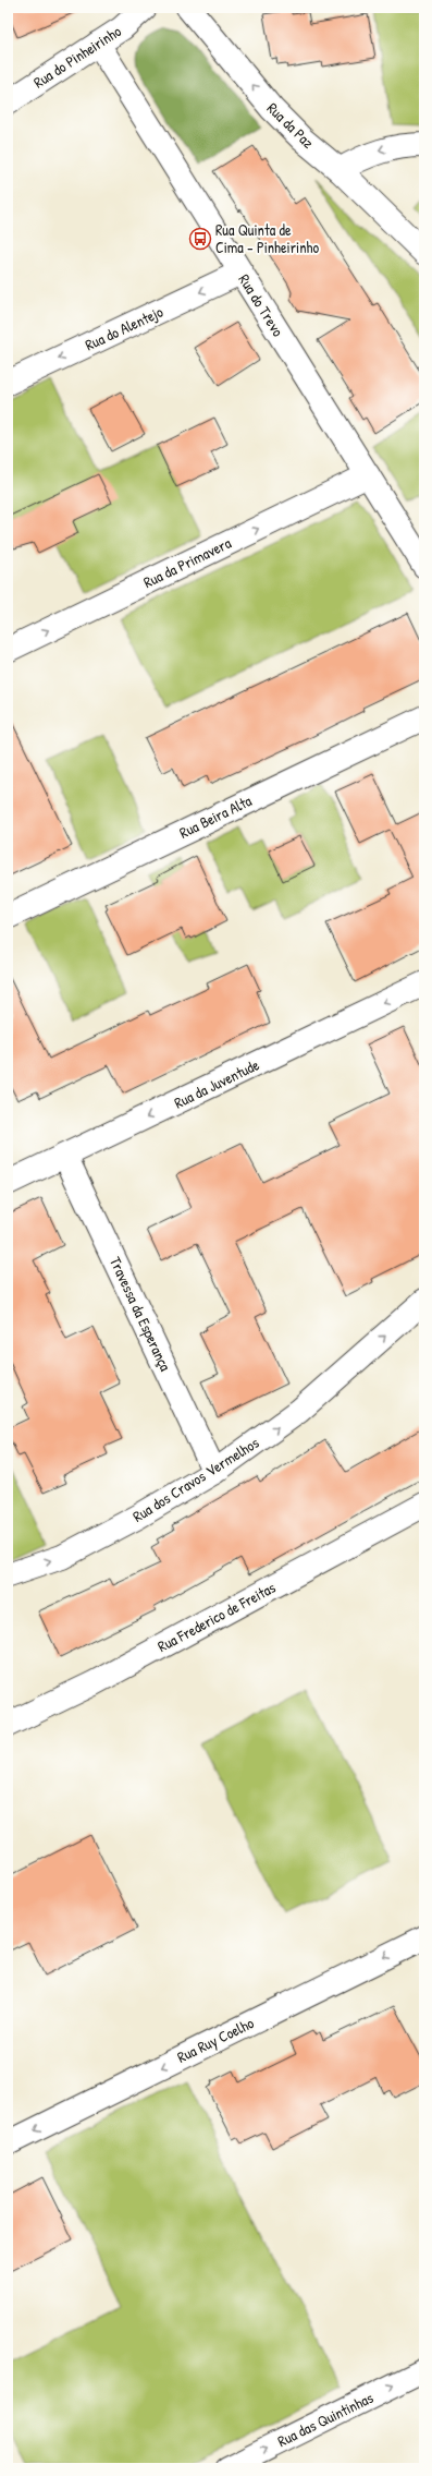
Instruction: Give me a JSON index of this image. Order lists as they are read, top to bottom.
{
  "streets": {
    "street": [
      "Rua do Pinheirinho",
      "Rua da Paz",
      "Rua do Trevo",
      "Rua do Alentejo",
      "Rua da Primavera",
      "Rua Beira Alta",
      "Rua da Juventude",
      "Travessa da Esperança",
      "Rua dos Cravos Vermelhos",
      "Rua Frederico de Freitas",
      "Rua Ruy Coelho",
      "Rua das Quintinhas"
    ]
  },
  "crossings": [
    ["Rua do Pinheirinho", "Rua do Trevo"],
    ["Rua do Trevo", "Rua do Alentejo"],
    ["Rua do Trevo", "Rua da Primavera"],
    ["Rua da Juventude", "Travessa da Esperança"],
    ["Travessa da Esperança", "Rua dos Cravos Vermelhos"]
  ],
  "one_way": [
    "Rua da Paz",
    "Rua do Alentejo",
    "Rua da Primavera",
    "Rua da Juventude",
    "Rua dos Cravos Vermelhos",
    "Rua Ruy Coelho",
    "Rua das Quintinhas"
  ],
  "places": {
    "bus stop": ["Rua Quinta de Cima - Pinheirinho"]
  }
}
